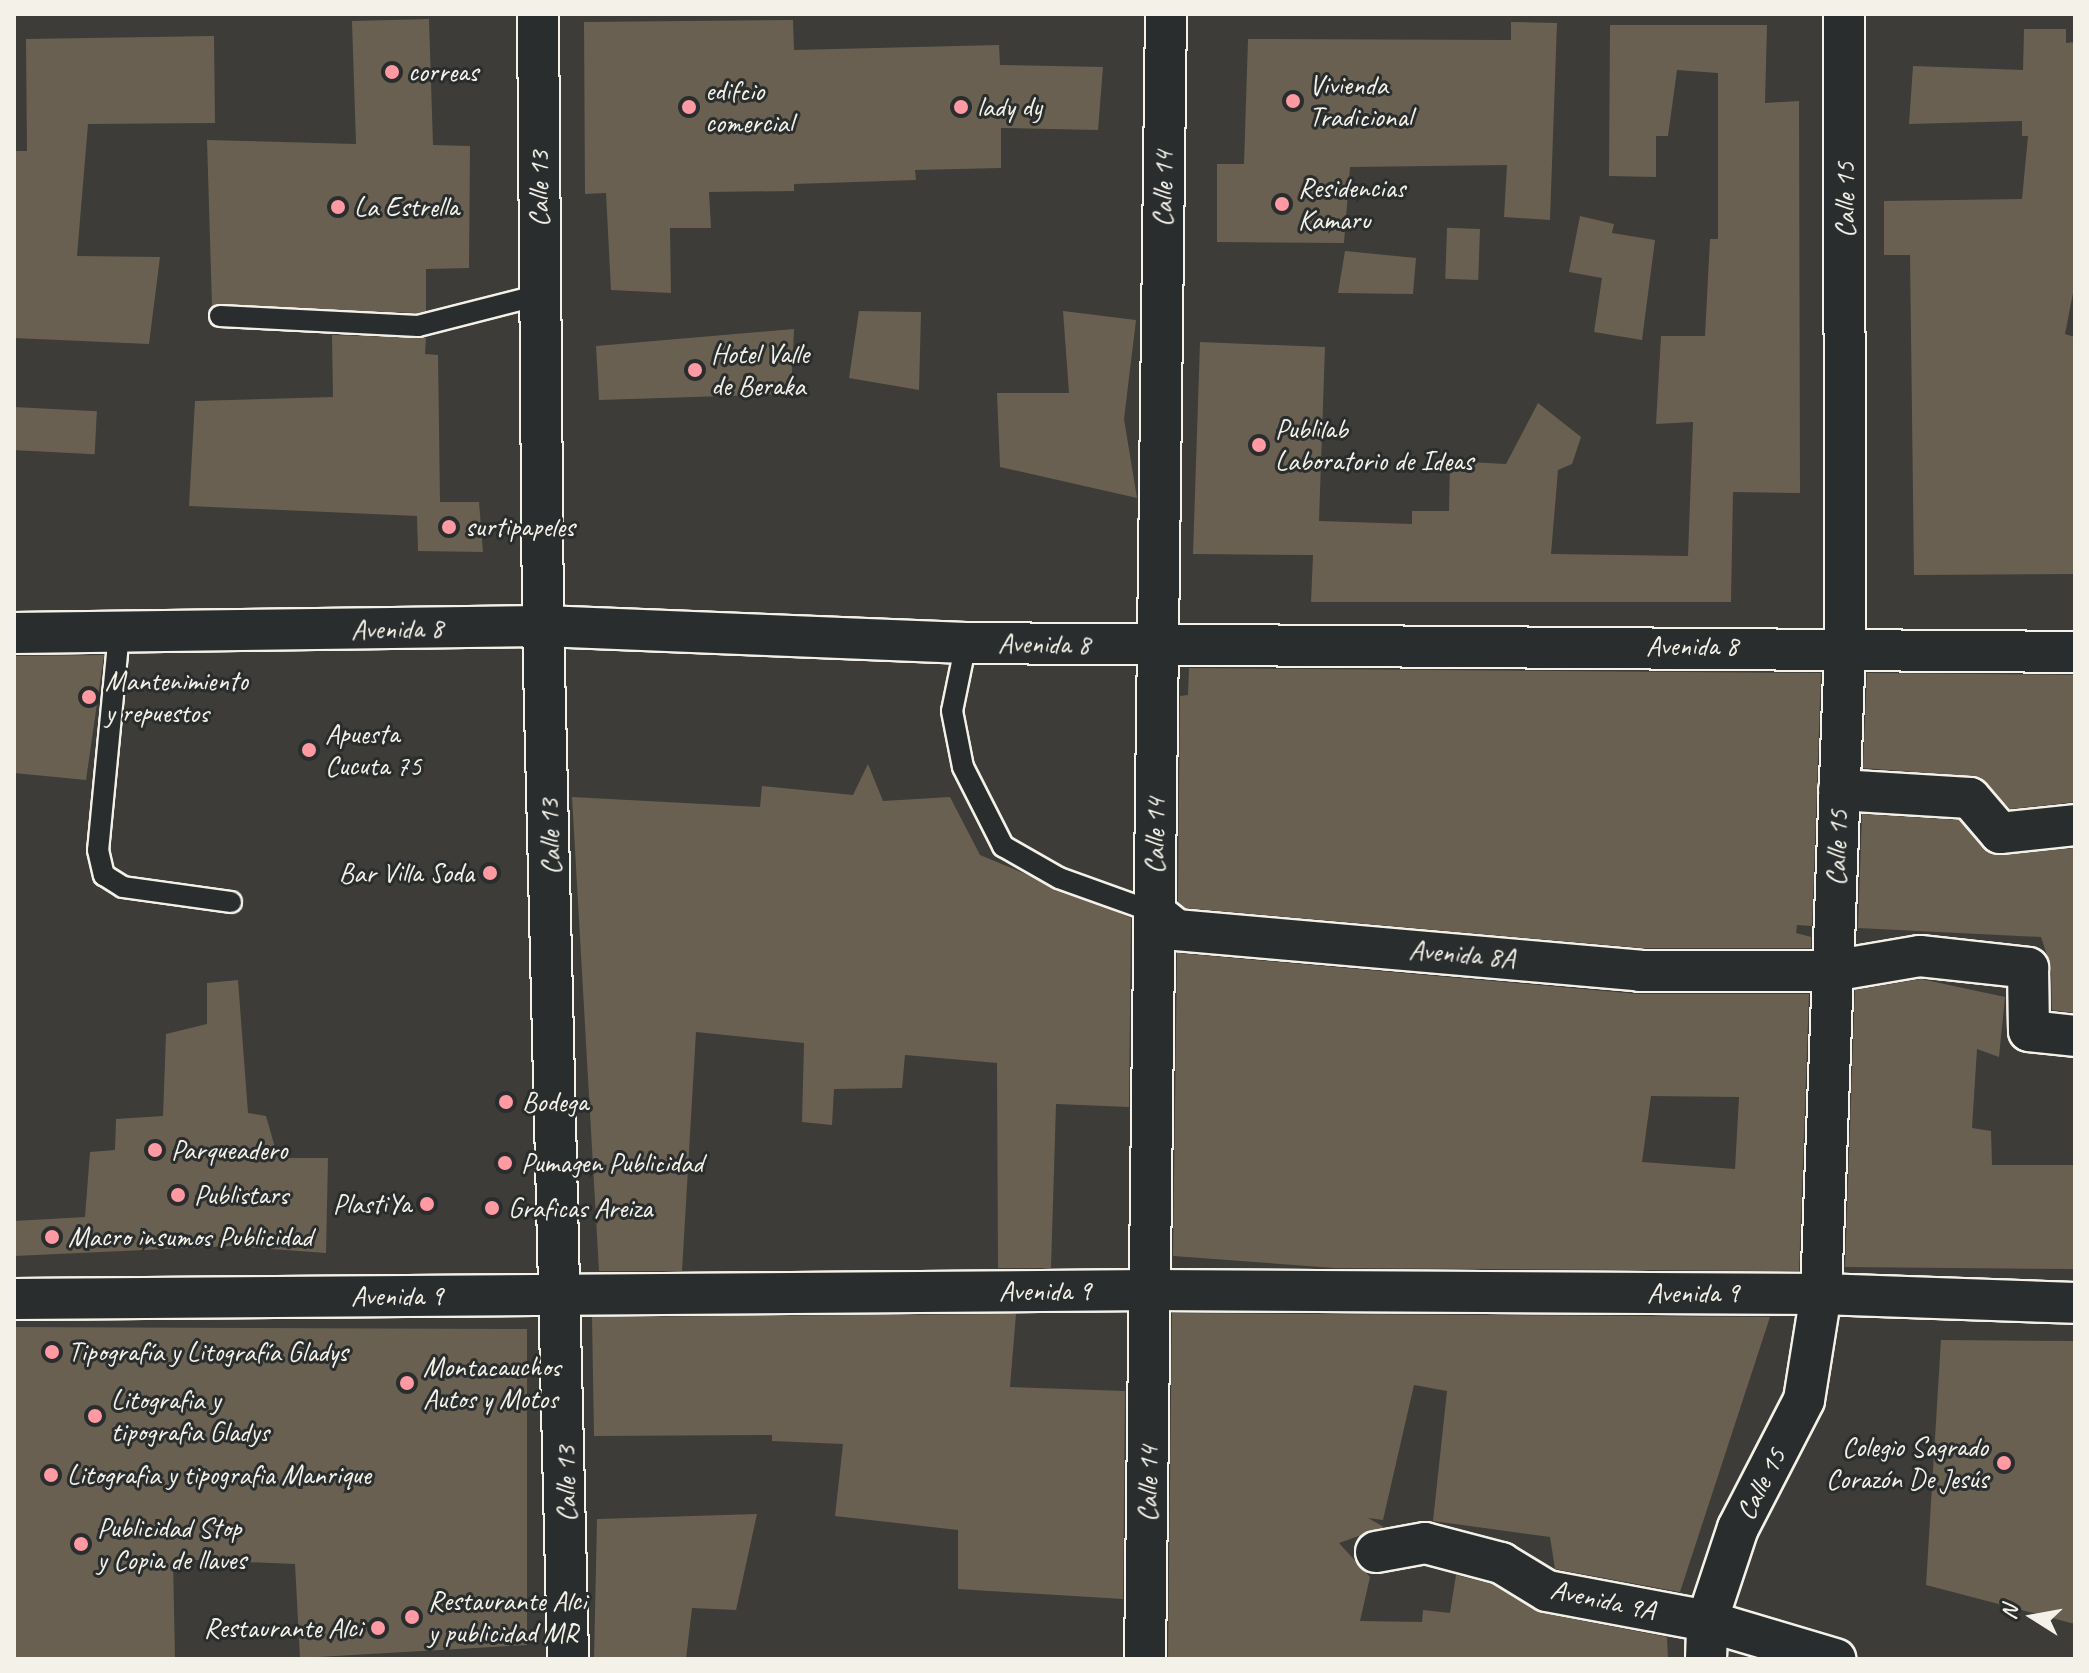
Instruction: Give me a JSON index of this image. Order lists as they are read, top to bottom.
{
  "streets": {
    "street": [
      "Calle 13",
      "Calle 14",
      "Calle 15",
      "Avenida 8",
      "Avenida 8A",
      "Avenida 9",
      "Avenida 9A"
    ]
  },
  "crossings": [
    ["Calle 13", "Avenida 8"],
    ["Calle 13", "Avenida 9"],
    ["Calle 14", "Avenida 8"],
    ["Calle 14", "Avenida 8A"],
    ["Calle 14", "Avenida 9"],
    ["Calle 15", "Avenida 8"],
    ["Calle 15", "Avenida 8A"],
    ["Calle 15", "Avenida 9"],
    ["Calle 15", "Avenida 9A"],
    ["Avenida 8", "Avenida 8A"]
  ],
  "places": [
    "correas",
    "Vivienda Tradicional",
    "edifcio comercial",
    "lady dy",
    "Residencias Kamaru",
    "La Estrella",
    "Hotel Valle de Beraka",
    "Publilab Laboratorio de Ideas",
    "surtipapeles",
    "Mantenimiento y repuestos",
    "Apuesta Cucuta 75",
    "Bar Villa Soda",
    "Bodega",
    "Parqueadero",
    "Pumagen Publicidad",
    "Publistars",
    "PlastiYa",
    "Graficas Areiza",
    "Macro insumos Publicidad",
    "Tipografía y Litografía Gladys",
    "Montacauchos Autos y Motos",
    "Litografia y tipografia Gladys",
    "Colegio Sagrado Corazón De Jesús",
    "Litografia y tipografia Manrique",
    "Publicidad Stop y Copia de llaves",
    "Restaurante Alci y publicidad MR",
    "Restaurante Alci"
  ],
  "north": "left"
}
